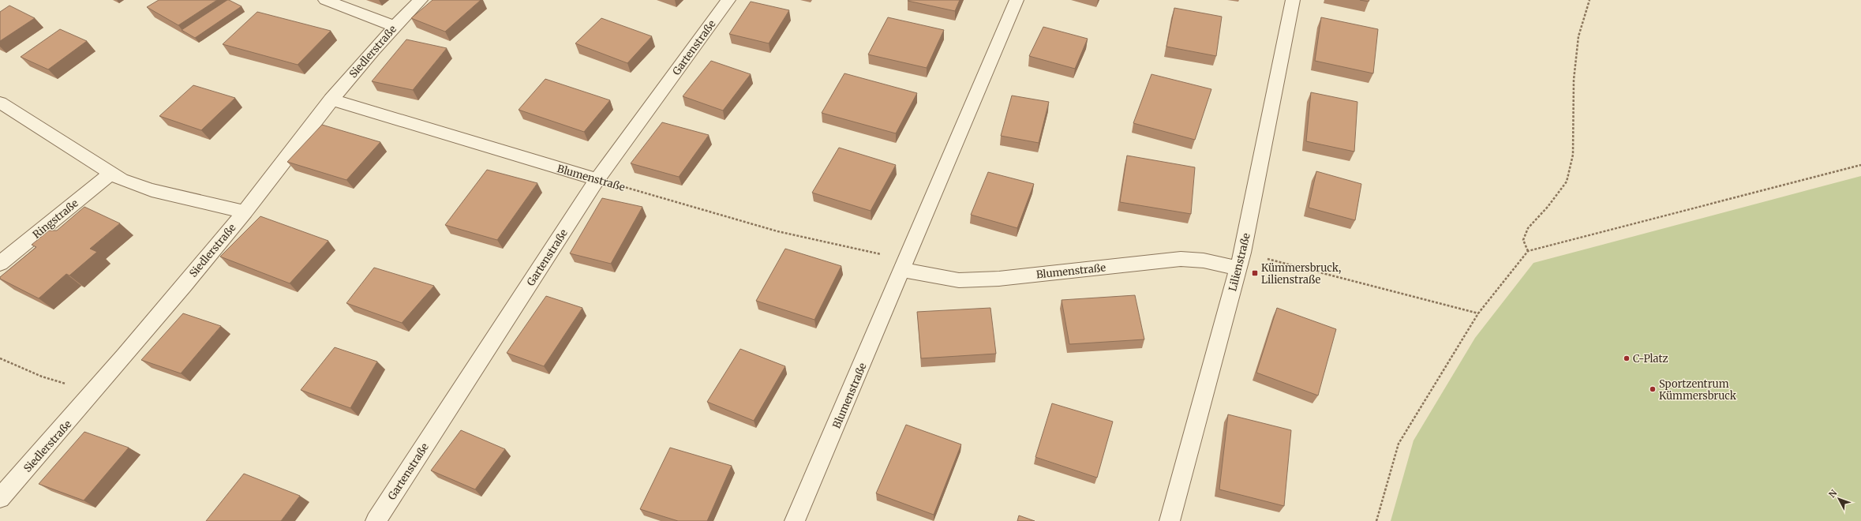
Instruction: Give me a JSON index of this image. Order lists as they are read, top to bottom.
{
  "streets": {
    "street": [
      "Gartenstraße",
      "Siedlerstraße",
      "Blumenstraße",
      "Ringstraße",
      "Lilienstraße"
    ]
  },
  "crossings": [
    ["Gartenstraße", "Blumenstraße"],
    ["Siedlerstraße", "Blumenstraße"],
    ["Blumenstraße", "Lilienstraße"]
  ],
  "places": {
    "transit": ["Kümmersbruck, Lilienstraße"],
    "other": ["C-Platz", "Sportzentrum Kümmersbruck"]
  },
  "north": "top left"
}
